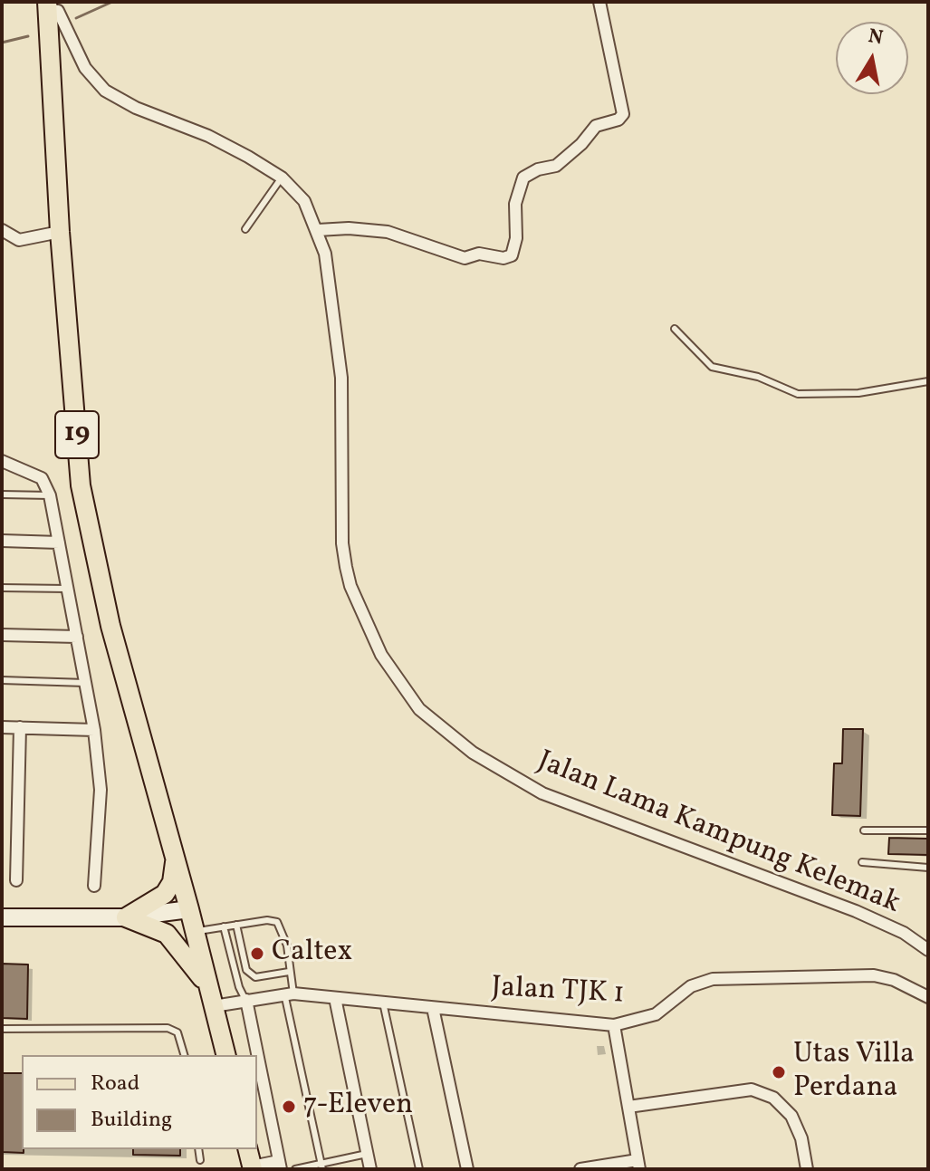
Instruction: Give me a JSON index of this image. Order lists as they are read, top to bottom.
{
  "streets": {
    "main road": ["19"],
    "street": ["Jalan Lama Kampung Kelemak", "Jalan TJK 1"]
  },
  "crossings": [
    ["19", "Jalan Lama Kampung Kelemak"],
    ["19", "Jalan TJK 1"]
  ],
  "places": ["Caltex", "Utas Villa Perdana", "7-Eleven"],
  "legend": ["Road", "Building"],
  "north": "top"
}
